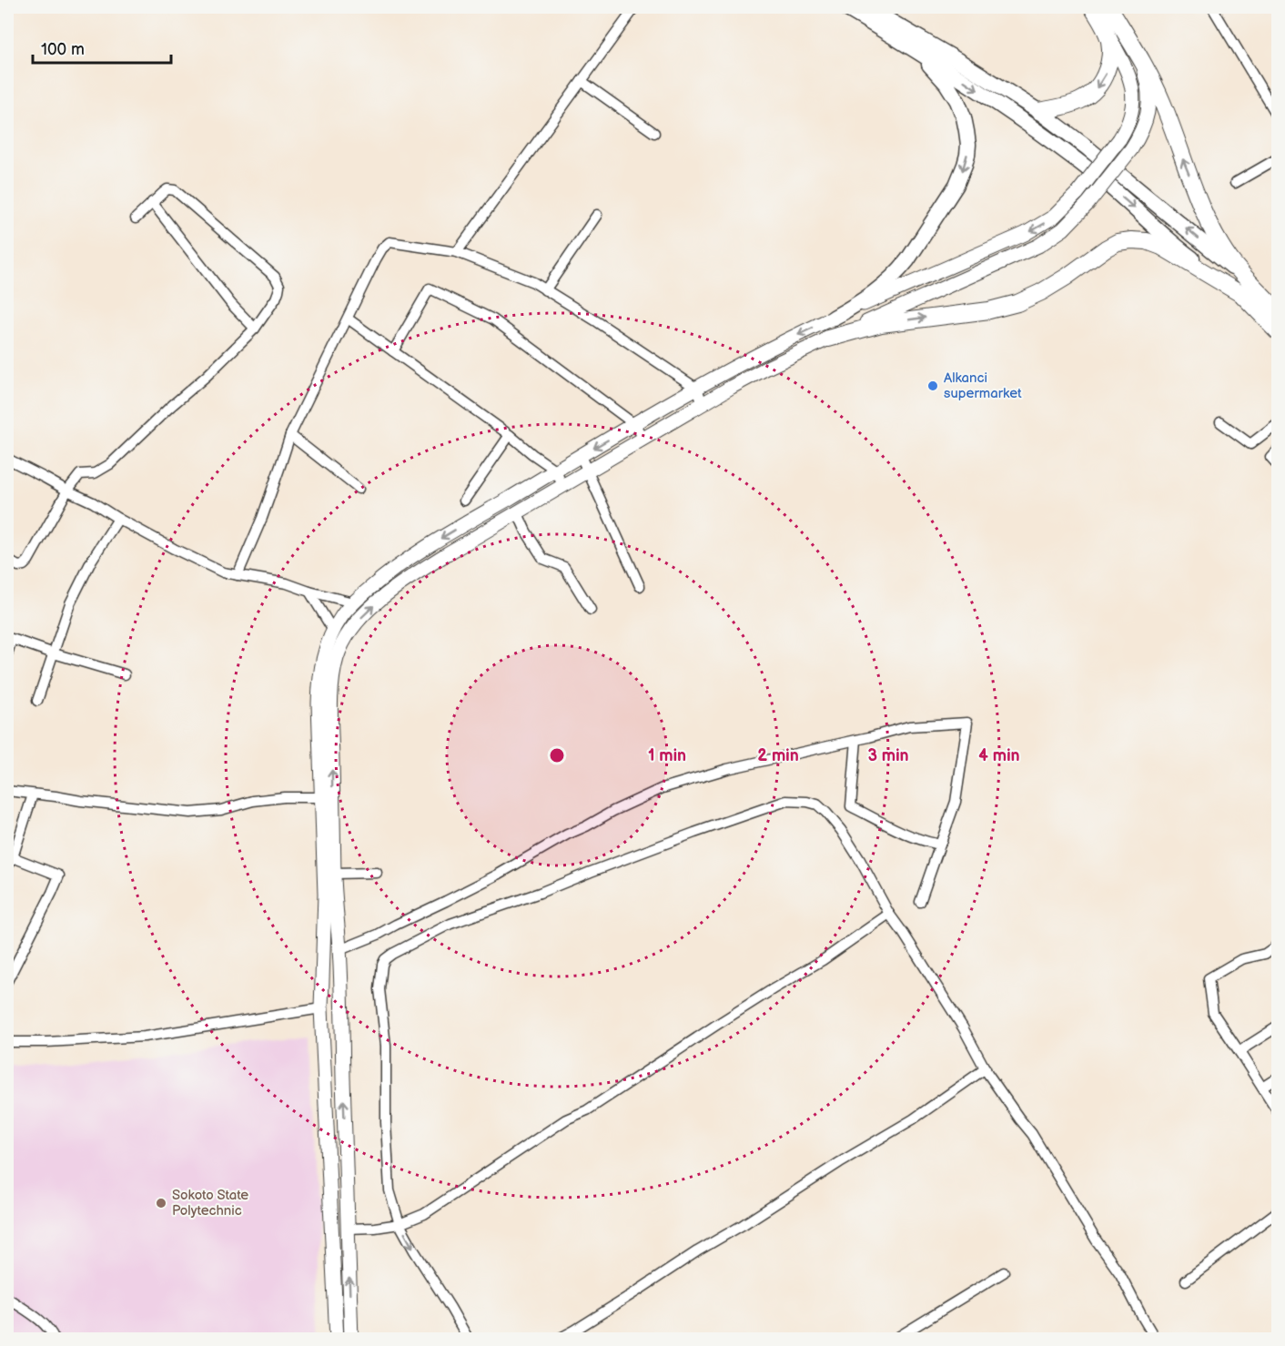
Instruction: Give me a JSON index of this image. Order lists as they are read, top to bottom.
{
  "places": ["Alkanci supermarket", "Sokoto State Polytechnic"],
  "scale_bar": "100 m",
  "rings": [
    "1 min",
    "2 min",
    "3 min",
    "4 min"
  ]
}
